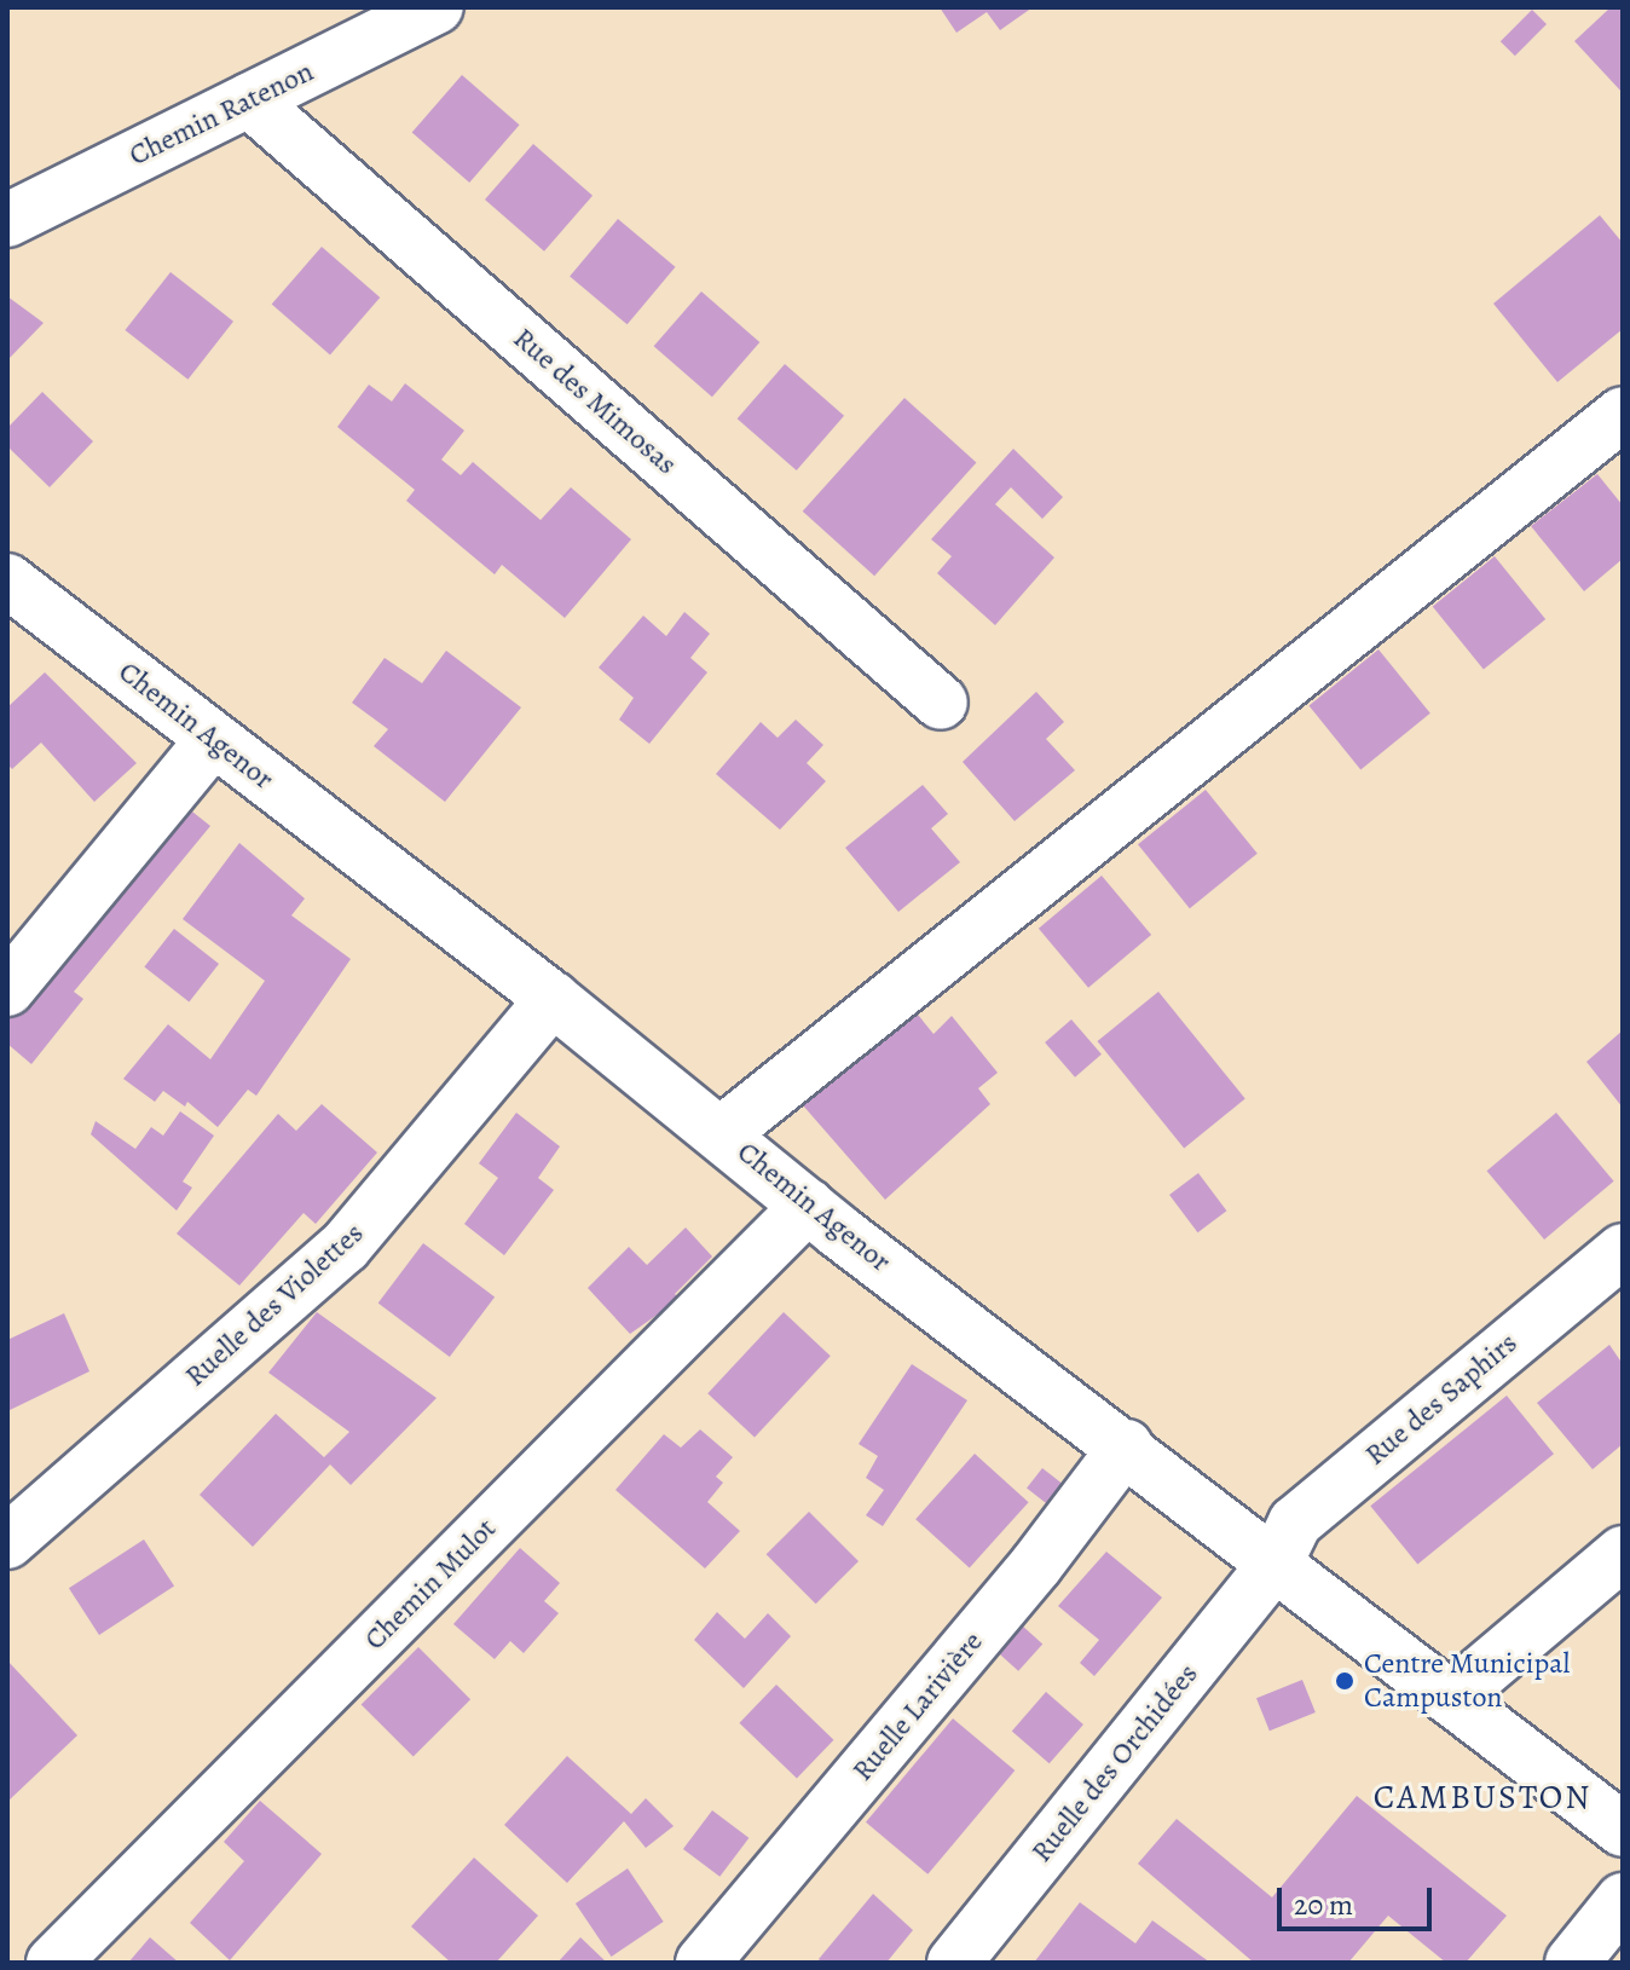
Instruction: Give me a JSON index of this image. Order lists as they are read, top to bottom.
{
  "streets": {
    "street": [
      "Chemin Ratenon",
      "Rue des Mimosas",
      "Chemin Agenor",
      "Ruelle des Violettes",
      "Rue des Saphirs",
      "Chemin Mulot",
      "Ruelle Larivière",
      "Ruelle des Orchidées"
    ]
  },
  "crossings": [
    ["Chemin Ratenon", "Rue des Mimosas"],
    ["Chemin Agenor", "Ruelle des Violettes"],
    ["Chemin Agenor", "Rue des Saphirs"],
    ["Chemin Agenor", "Chemin Mulot"],
    ["Chemin Agenor", "Ruelle Larivière"],
    ["Chemin Agenor", "Ruelle des Orchidées"],
    ["Rue des Saphirs", "Ruelle des Orchidées"]
  ],
  "districts": ["CAMBUSTON"],
  "places": ["Centre Municipal Campuston"],
  "scale_bar": "20 m"
}
